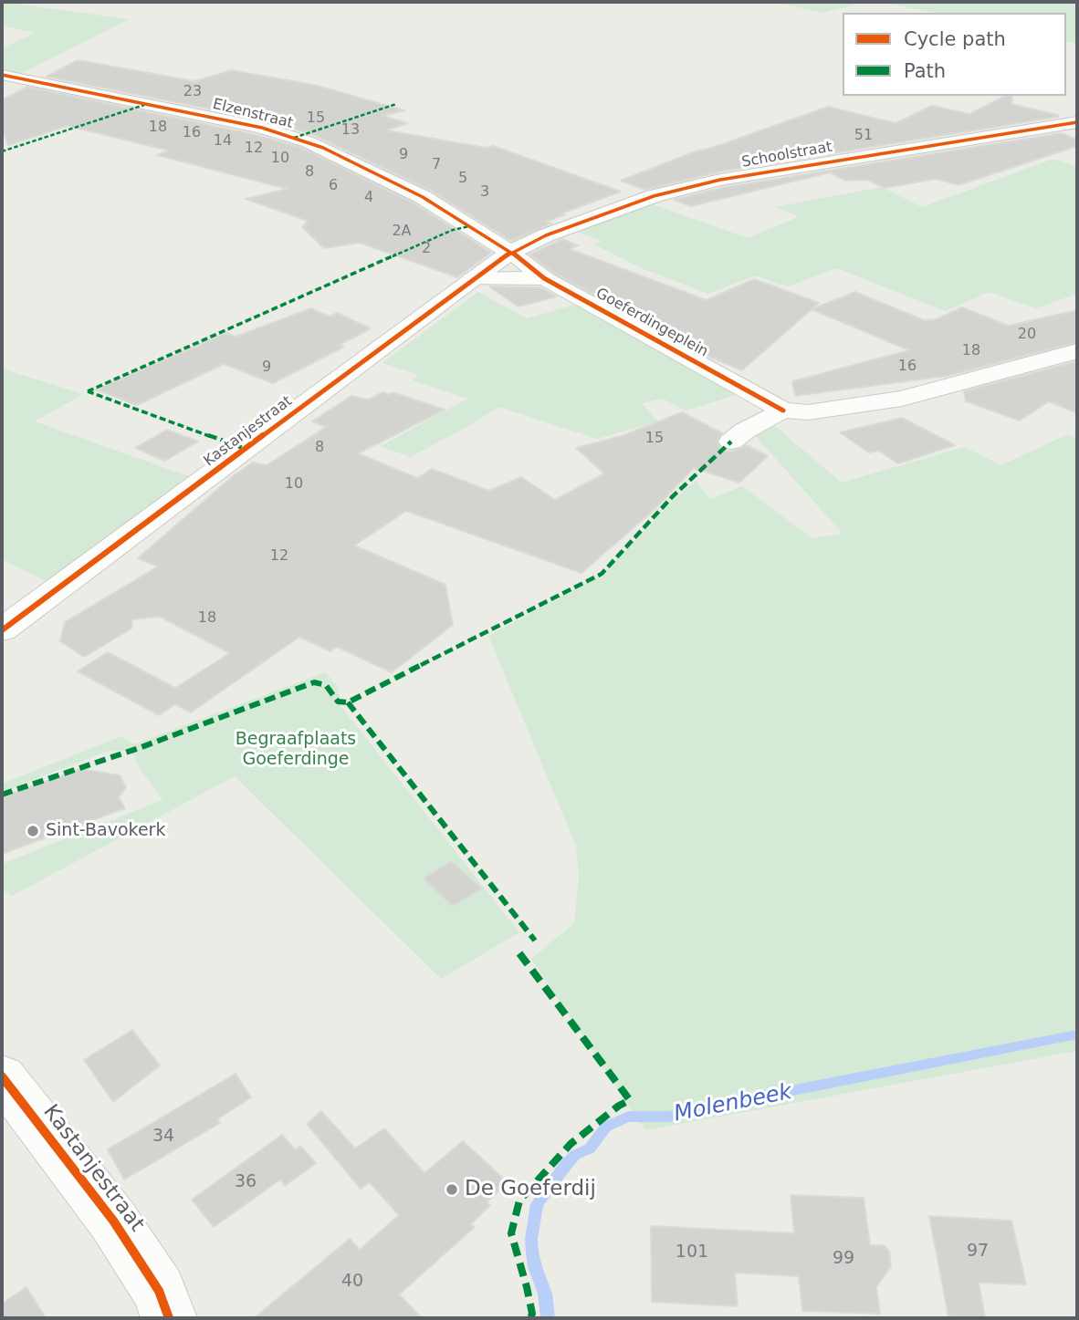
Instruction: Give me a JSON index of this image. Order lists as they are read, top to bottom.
{
  "streets": {
    "street": [
      "Elzenstraat",
      "Schoolstraat",
      "Goeferdingeplein",
      "Kastanjestraat"
    ]
  },
  "crossings": [
    ["Elzenstraat", "Schoolstraat"],
    ["Elzenstraat", "Goeferdingeplein"],
    ["Elzenstraat", "Kastanjestraat"],
    ["Schoolstraat", "Goeferdingeplein"],
    ["Schoolstraat", "Kastanjestraat"],
    ["Goeferdingeplein", "Kastanjestraat"]
  ],
  "water": ["Molenbeek"],
  "parks": ["Begraafplaats Goeferdinge"],
  "places": ["Sint-Bavokerk", "De Goeferdij"],
  "house_numbers": [
    "23",
    "15",
    "18",
    "13",
    "16",
    "51",
    "14",
    "12",
    "9",
    "10",
    "7",
    "8",
    "5",
    "6",
    "3",
    "4",
    "2A",
    "2",
    "20",
    "18",
    "16",
    "9",
    "15",
    "8",
    "10",
    "12",
    "18",
    "34",
    "36",
    "97",
    "101",
    "99",
    "40"
  ],
  "legend": ["Cycle path", "Path"]
}
